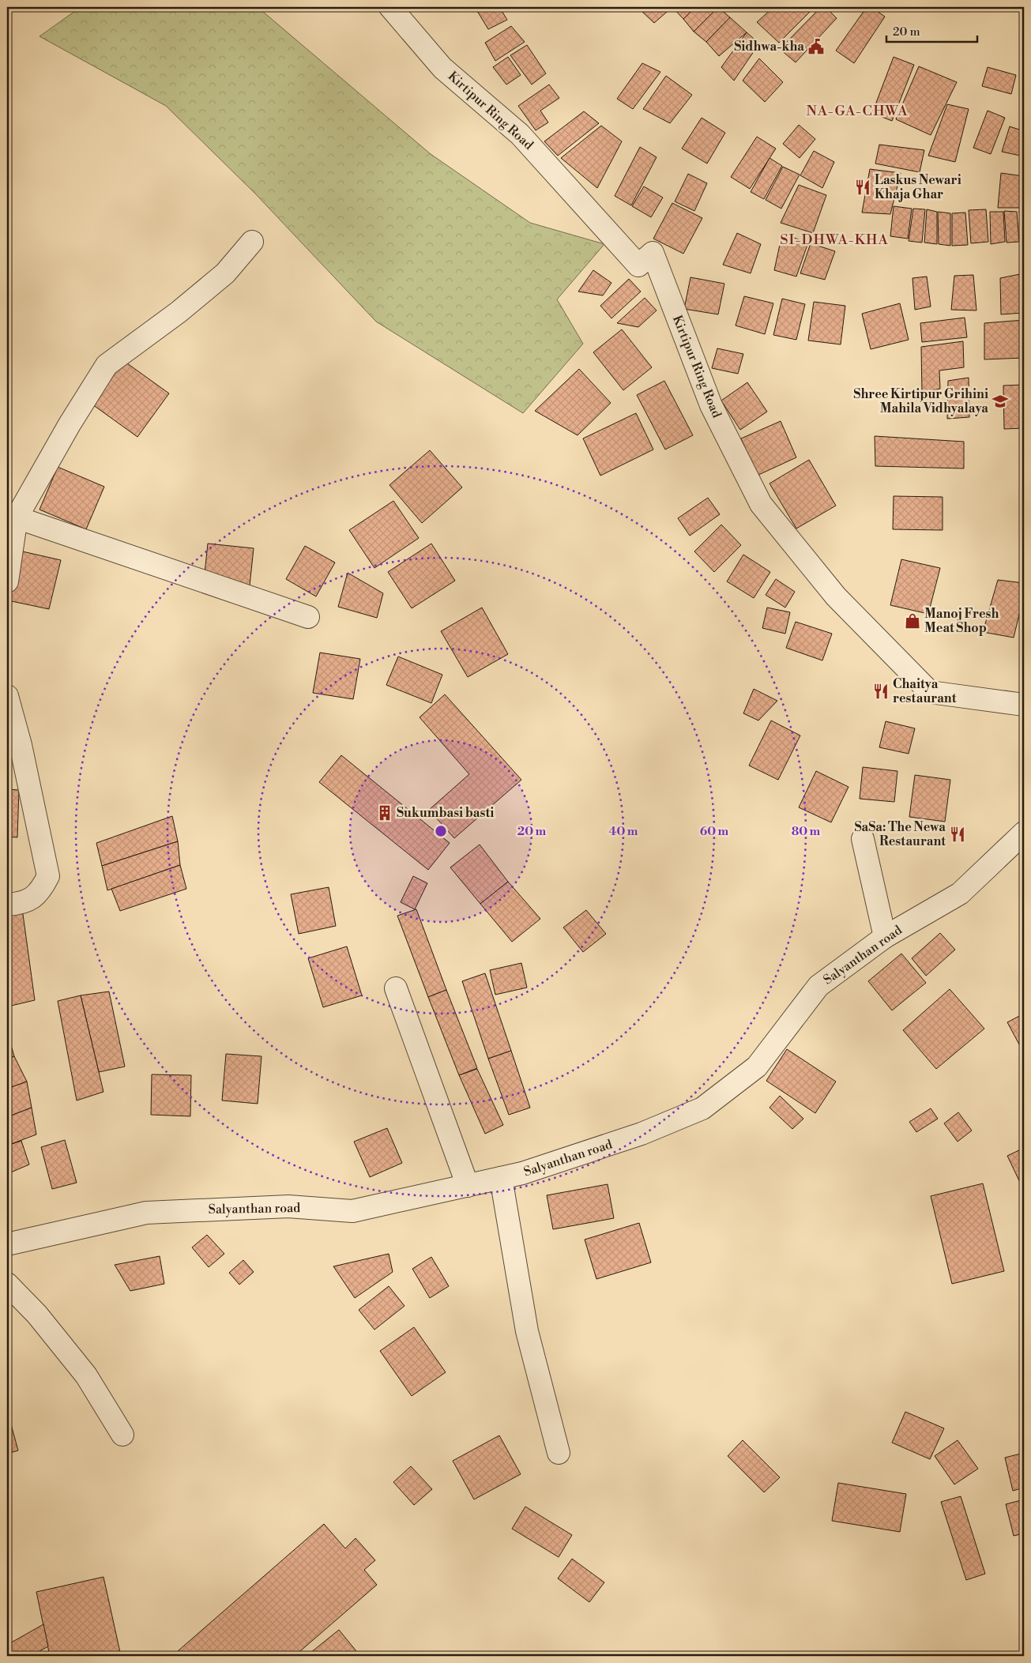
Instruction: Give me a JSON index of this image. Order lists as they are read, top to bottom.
{
  "streets": {
    "street": ["Kirtipur Ring Road", "Salyanthan road"]
  },
  "districts": ["NA-GA-CHWA", "SI-DHWA-KHA"],
  "places": {
    "public building": ["Sidhwa-kha"],
    "restaurant": ["Laskus Newari Khaja Ghar", "Chaitya restaurant", "SaSa: The Newa Restaurant"],
    "school or university": ["Shree Kirtipur Grihini Mahila Vidhyalaya"],
    "shop": ["Manoj Fresh Meat Shop"],
    "building": ["Sukumbasi basti"]
  },
  "scale_bar": "20 m",
  "rings": [
    "20 m",
    "40 m",
    "60 m",
    "80 m"
  ]
}
